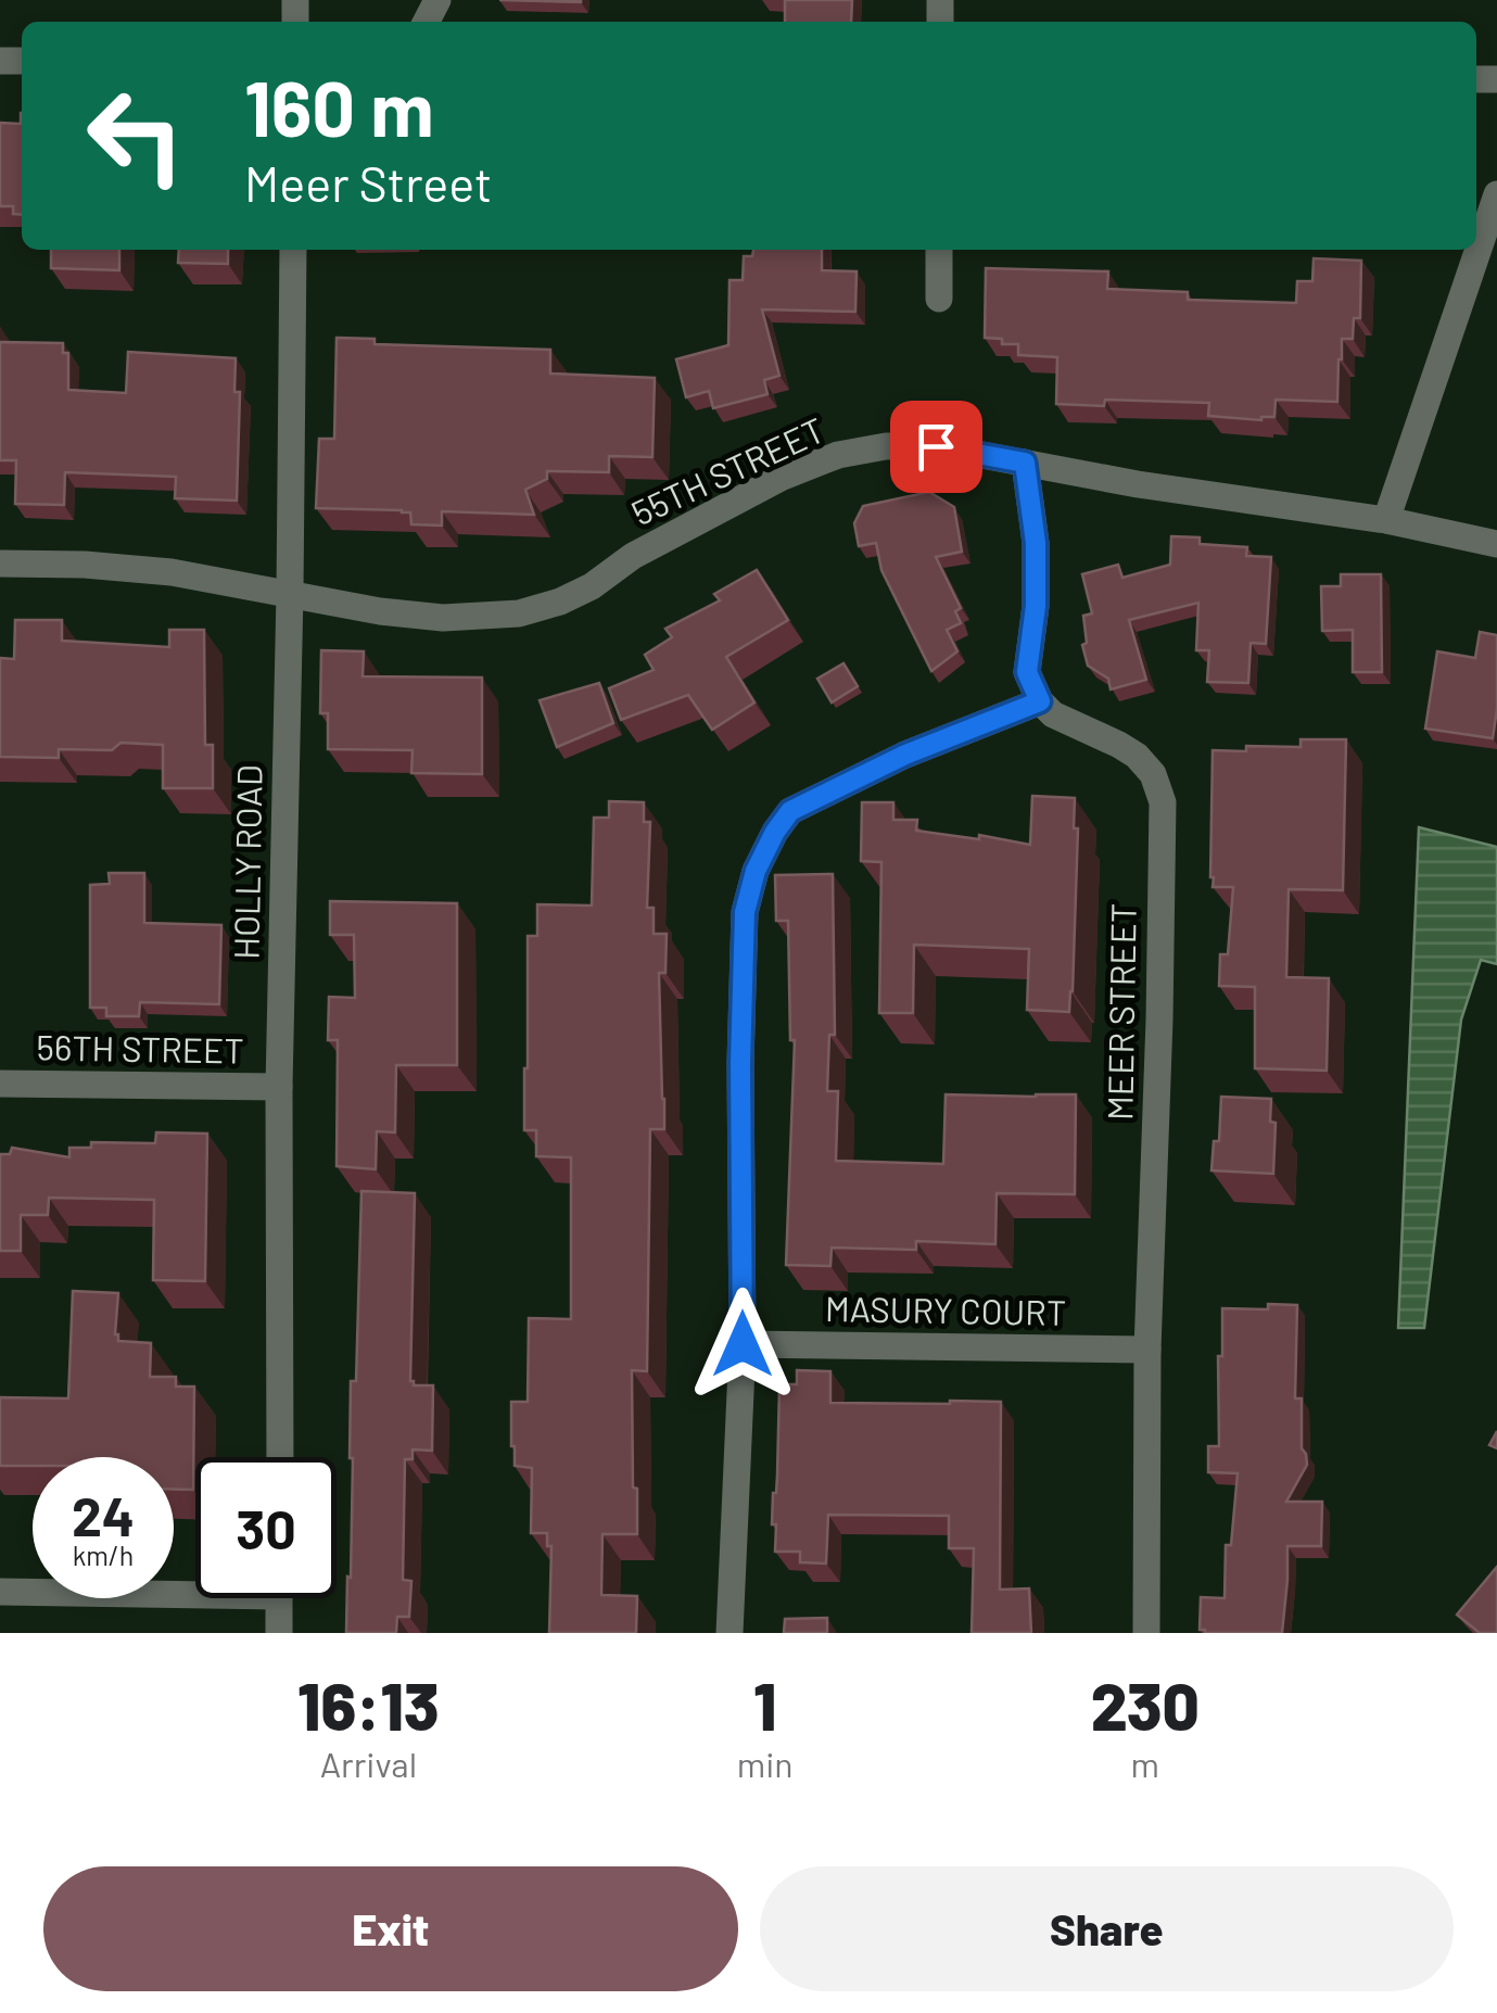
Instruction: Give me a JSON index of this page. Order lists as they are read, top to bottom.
{
  "streets": {
    "street": [
      "55TH STREET",
      "HOLLY ROAD",
      "MEER STREET",
      "56TH STREET",
      "MASURY COURT"
    ]
  },
  "crossings": [
    ["55TH STREET", "HOLLY ROAD"],
    ["HOLLY ROAD", "56TH STREET"],
    ["MEER STREET", "MASURY COURT"]
  ],
  "page": {
    "turn": ["160 m", "Meer Street"],
    "speed": "24 km/h",
    "limit": "30",
    "eta": [
      "16:13",
      "Arrival",
      "1",
      "min",
      "230",
      "m"
    ],
    "buttons": ["Exit", "Share"]
  }
}
